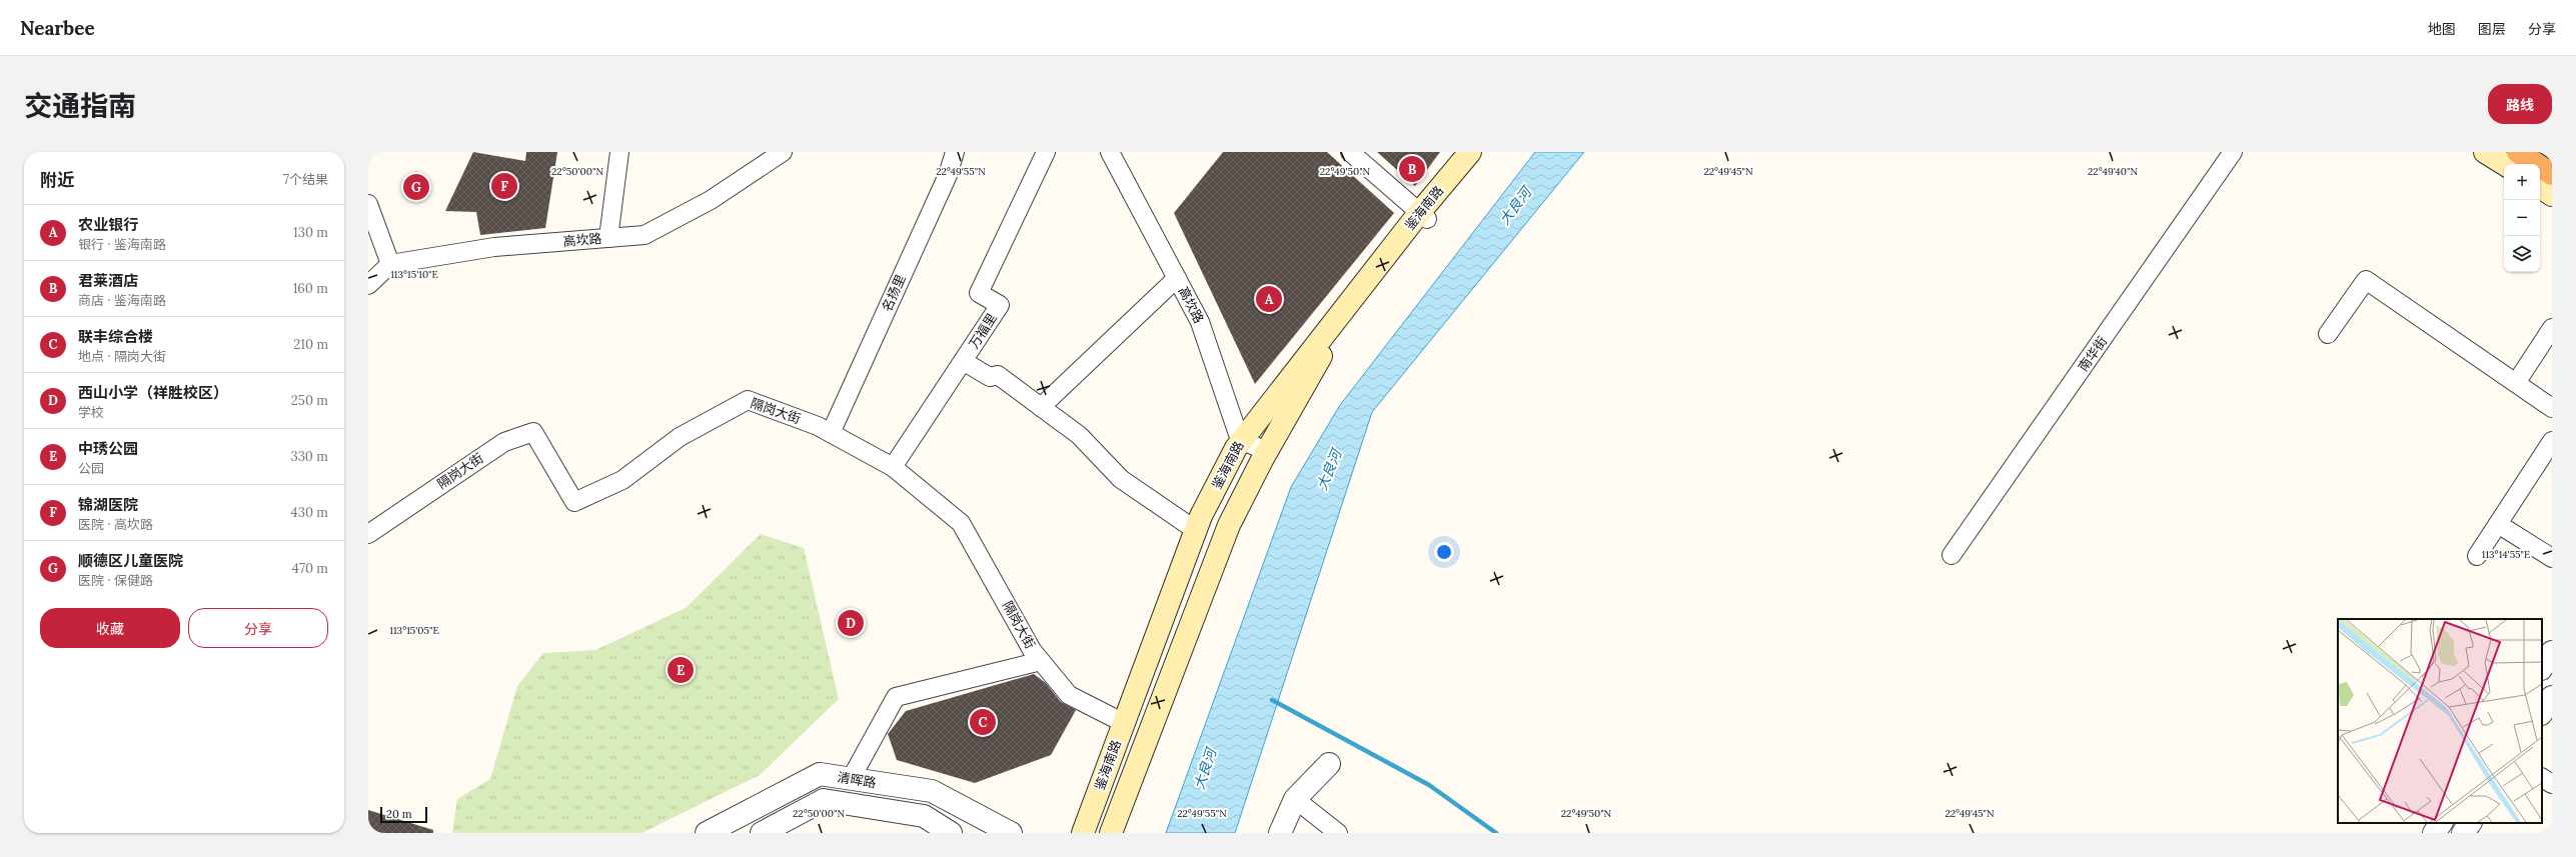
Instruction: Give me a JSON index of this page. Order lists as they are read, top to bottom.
{
  "streets": {
    "main road": ["鉴海南路"],
    "street": [
      "高坎路",
      "名扬里",
      "万福里",
      "南华街",
      "隔岗大街",
      "清晖路"
    ]
  },
  "crossings": [
    ["鉴海南路", "高坎路"],
    ["鉴海南路", "隔岗大街"],
    ["名扬里", "隔岗大街"],
    ["万福里", "隔岗大街"]
  ],
  "water": ["大良河"],
  "scale_bar": "20 m",
  "page": {
    "header": "Nearbee",
    "nav": ["地图", "图层", "分享"],
    "title": "交通指南",
    "buttons": [
      "路线",
      ["收藏", "分享"]
    ],
    "heading": ["附近", "7个结果"],
    "pins": [
      "B",
      "F",
      "G",
      "A",
      "D",
      "E",
      "C"
    ],
    "map_buttons": ["+", "−"],
    "list": [
      {
        "mark": "A",
        "name": "农业银行",
        "note": "银行 · 鉴海南路",
        "value": "130 m"
      },
      {
        "mark": "B",
        "name": "君莱酒店",
        "note": "商店 · 鉴海南路",
        "value": "160 m"
      },
      {
        "mark": "C",
        "name": "联丰综合楼",
        "note": "地点 · 隔岗大街",
        "value": "210 m"
      },
      {
        "mark": "D",
        "name": "西山小学（祥胜校区）",
        "note": "学校",
        "value": "250 m"
      },
      {
        "mark": "E",
        "name": "中琇公园",
        "note": "公园",
        "value": "330 m"
      },
      {
        "mark": "F",
        "name": "锦湖医院",
        "note": "医院 · 高坎路",
        "value": "430 m"
      },
      {
        "mark": "G",
        "name": "顺德区儿童医院",
        "note": "医院 · 保健路",
        "value": "470 m"
      }
    ],
    "scale": "20 m"
  },
  "coordinates": [
    "22°50'00\"N",
    "22°49'55\"N",
    "22°49'50\"N",
    "22°49'45\"N",
    "22°49'40\"N",
    "113°15'10\"E",
    "113°14'55\"E",
    "113°15'05\"E"
  ]
}
